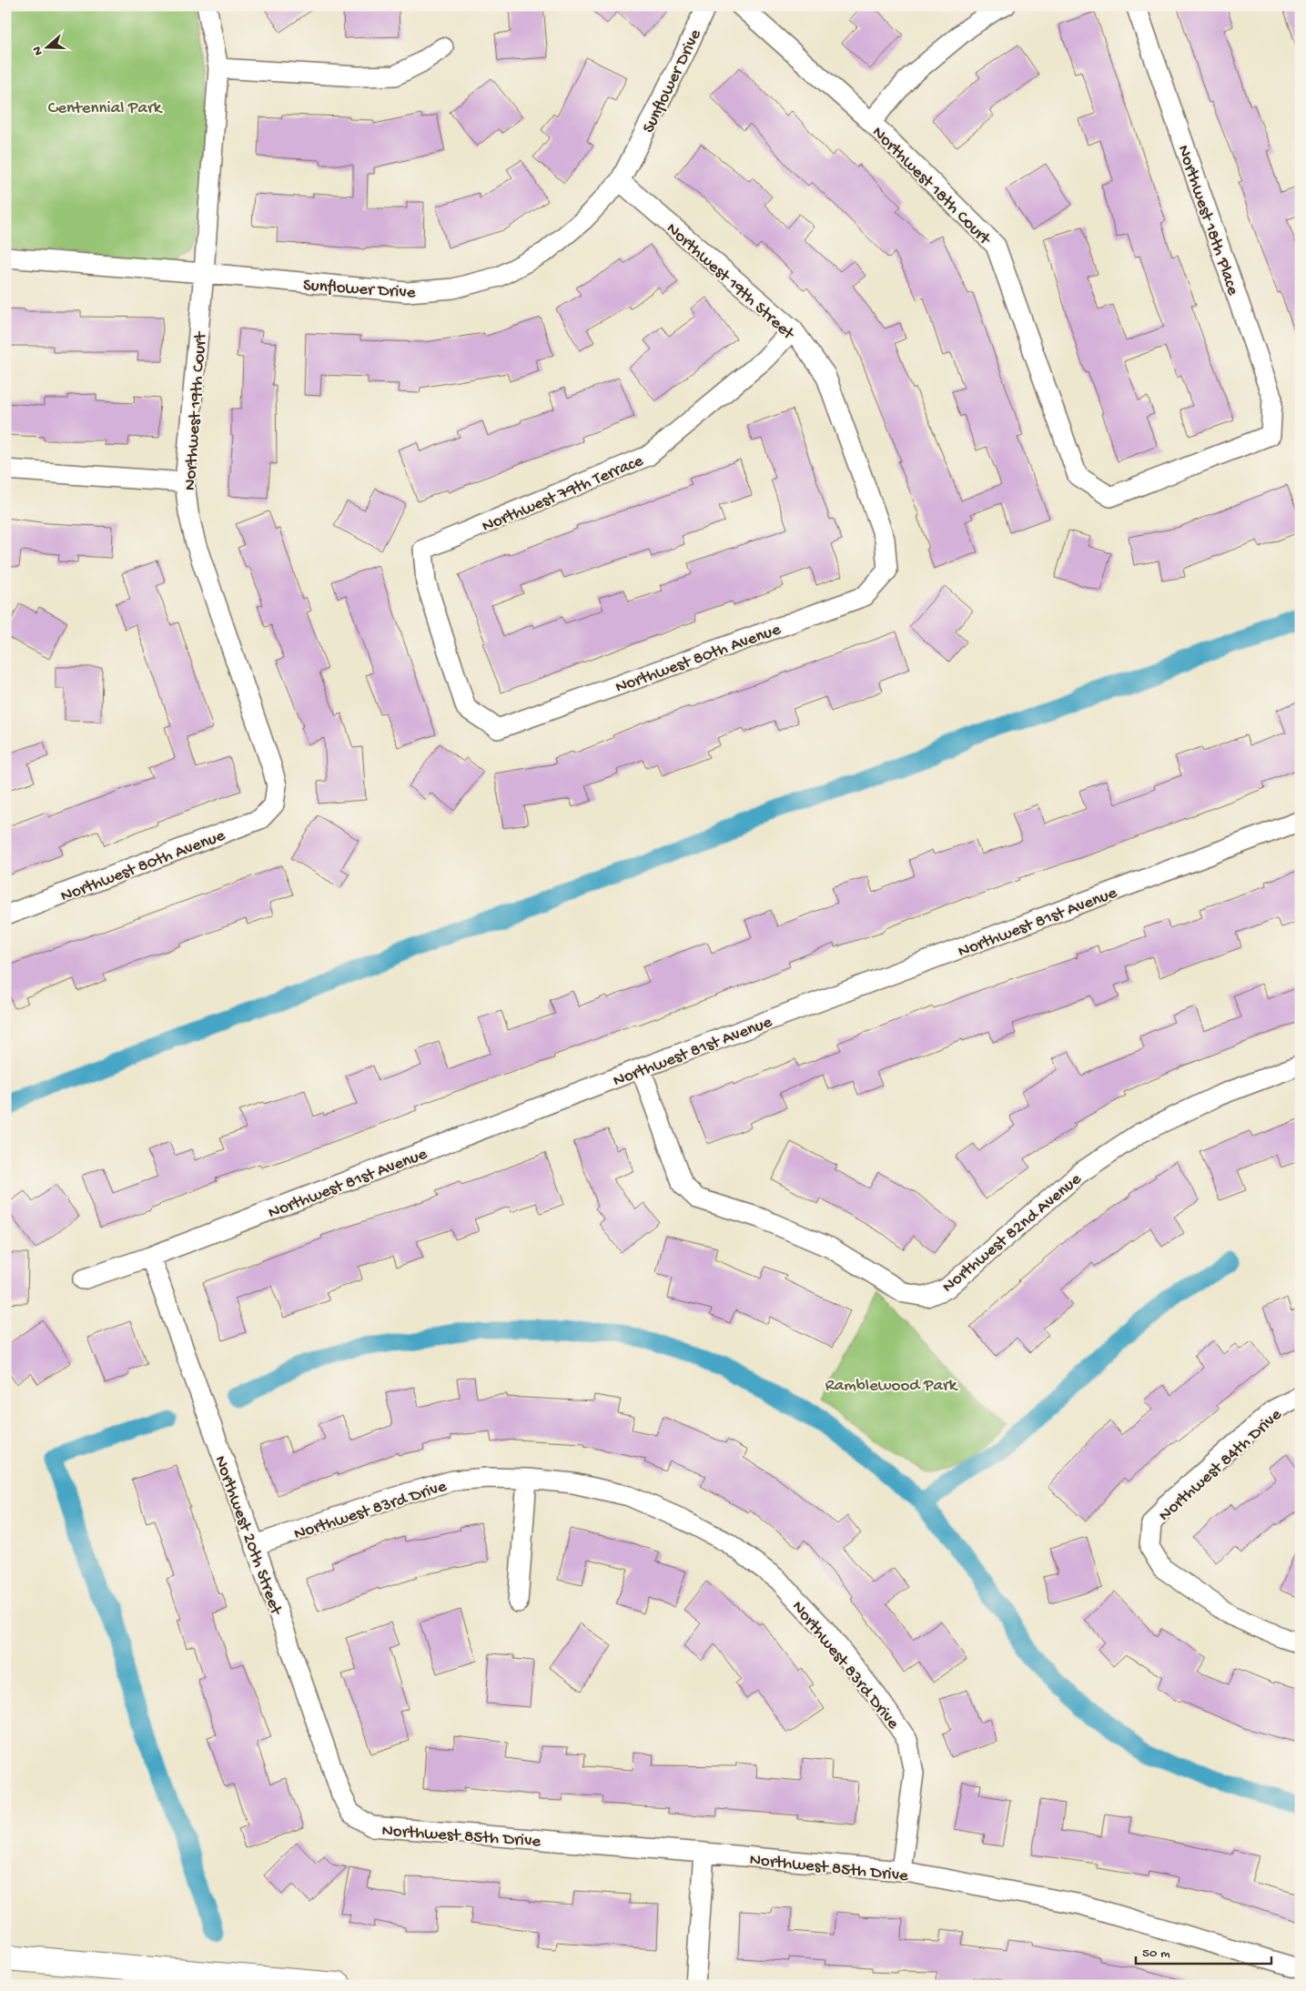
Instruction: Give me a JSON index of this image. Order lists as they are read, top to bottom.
{
  "streets": {
    "street": [
      "Sunflower Drive",
      "Northwest 18th Court",
      "Northwest 18th Place",
      "Northwest 19th Street",
      "Northwest 19th Court",
      "Northwest 79th Terrace",
      "Northwest 80th Avenue",
      "Northwest 81st Avenue",
      "Northwest 82nd Avenue",
      "Northwest 84th Drive",
      "Northwest 83rd Drive",
      "Northwest 20th Street",
      "Northwest 85th Drive"
    ]
  },
  "crossings": [
    ["Sunflower Drive", "Northwest 19th Street"],
    ["Sunflower Drive", "Northwest 19th Court"],
    ["Northwest 18th Court", "Northwest 18th Place"],
    ["Northwest 19th Street", "Northwest 79th Terrace"],
    ["Northwest 19th Street", "Northwest 80th Avenue"],
    ["Northwest 19th Court", "Northwest 80th Avenue"],
    ["Northwest 79th Terrace", "Northwest 80th Avenue"],
    ["Northwest 81st Avenue", "Northwest 82nd Avenue"],
    ["Northwest 81st Avenue", "Northwest 20th Street"],
    ["Northwest 83rd Drive", "Northwest 20th Street"],
    ["Northwest 83rd Drive", "Northwest 85th Drive"],
    ["Northwest 20th Street", "Northwest 85th Drive"]
  ],
  "parks": ["Centennial Park", "Ramblewood Park"],
  "scale_bar": "50 m",
  "north": "left"
}
